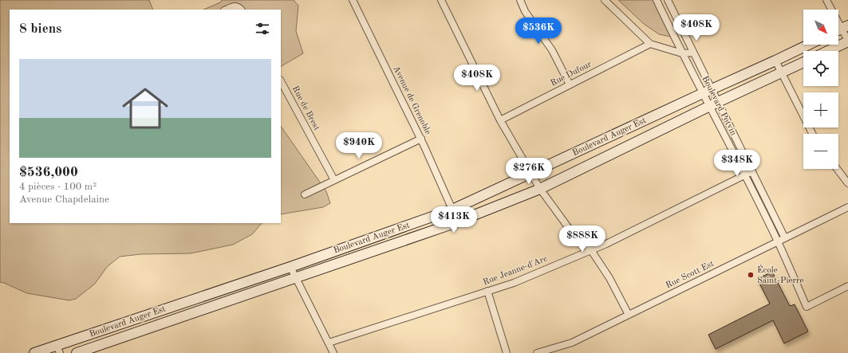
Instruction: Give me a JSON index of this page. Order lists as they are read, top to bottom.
{
  "streets": {
    "main road": ["Boulevard Auger Est"],
    "street": [
      "Rue Dufour",
      "Avenue de Grenoble",
      "Boulevard Potvin",
      "Rue de Brest",
      "Rue Jeanne-d'Arc",
      "Rue Scott Est"
    ]
  },
  "crossings": [
    ["Avenue de Grenoble", "Boulevard Auger Est"],
    ["Boulevard Potvin", "Boulevard Auger Est"],
    ["Boulevard Potvin", "Rue Jeanne-d'Arc"],
    ["Boulevard Potvin", "Rue Scott Est"]
  ],
  "places": ["École Saint-Pierre"],
  "north": "bottom right",
  "page": {
    "map_buttons": ["+", "−"],
    "heading": "8 biens",
    "price": [
      "$408K",
      "$536K",
      "$408K",
      "$940K",
      "$348K",
      "$276K",
      "$413K",
      "$888K"
    ],
    "list": [
      {
        "name": "$536,000",
        "note": "4 pièces · 100 m² · Avenue Chapdelaine"
      }
    ]
  }
}
